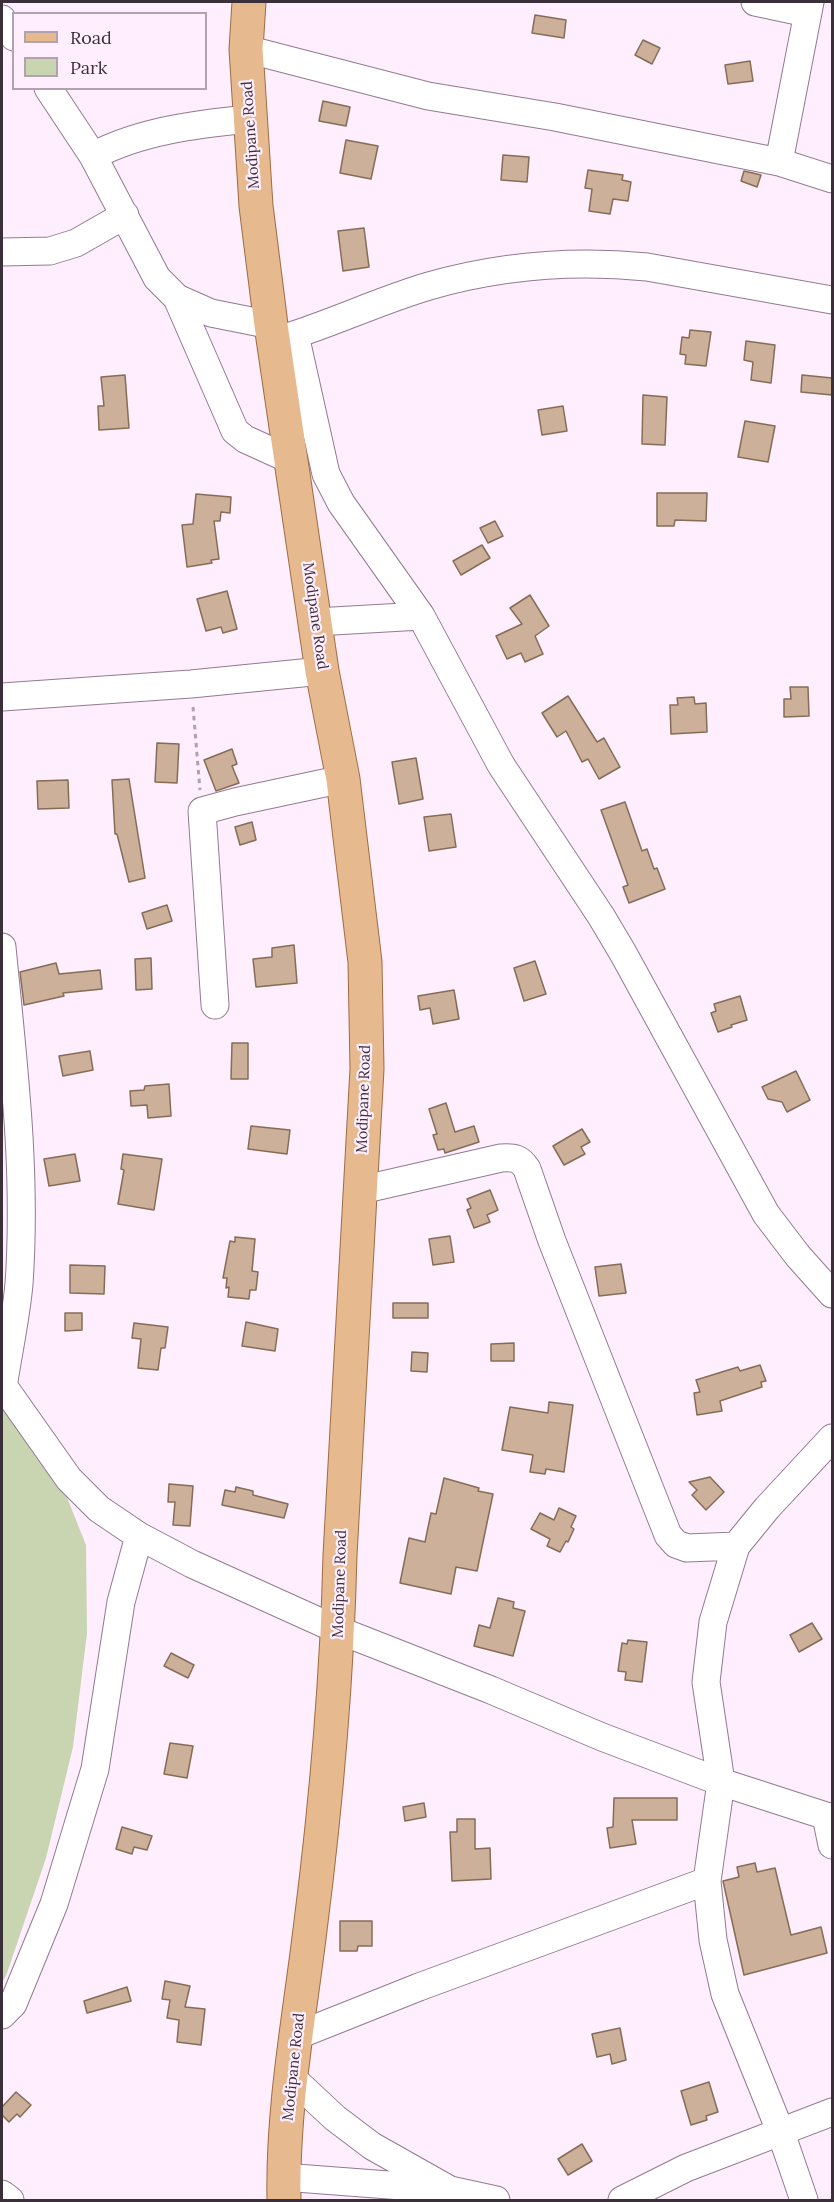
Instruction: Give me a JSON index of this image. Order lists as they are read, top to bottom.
{
  "streets": {
    "main road": ["Modipane Road"]
  },
  "legend": ["Road", "Park"]
}
